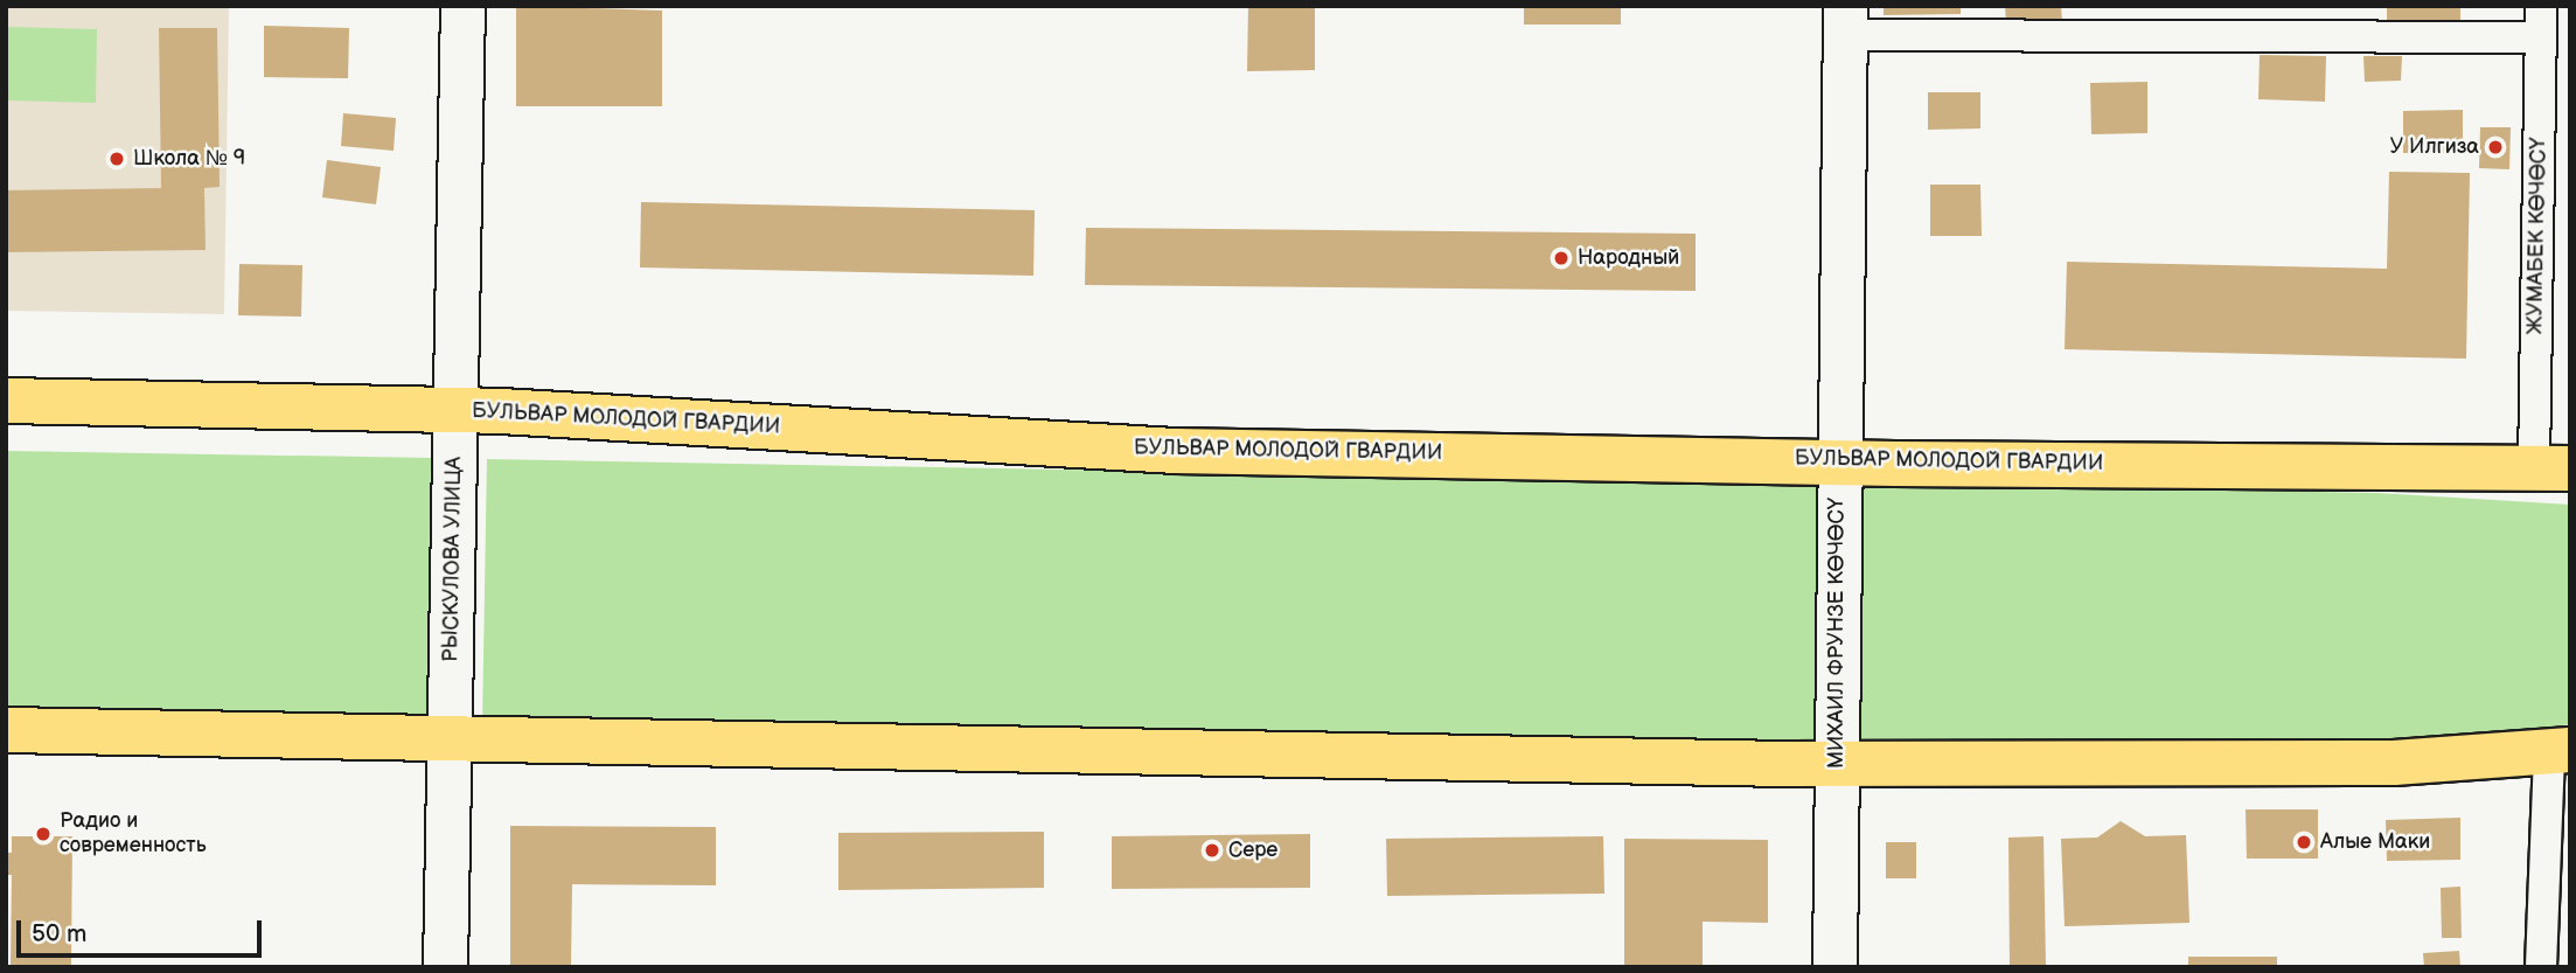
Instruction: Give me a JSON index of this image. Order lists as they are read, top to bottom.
{
  "streets": {
    "main road": ["БУЛЬВАР МОЛОДОЙ ГВАРДИИ"],
    "street": ["ЖУМАБЕК КӨЧӨСҮ", "РЫСКУЛОВА УЛИЦА", "МИХАИЛ ФРУНЗЕ КӨЧӨСҮ"]
  },
  "crossings": [
    ["ЖУМАБЕК КӨЧӨСҮ", "БУЛЬВАР МОЛОДОЙ ГВАРДИИ"],
    ["БУЛЬВАР МОЛОДОЙ ГВАРДИИ", "РЫСКУЛОВА УЛИЦА"],
    ["БУЛЬВАР МОЛОДОЙ ГВАРДИИ", "МИХАИЛ ФРУНЗЕ КӨЧӨСҮ"]
  ],
  "places": [
    "У Илгиза",
    "Школа № 9",
    "Народный",
    "Радио и современность",
    "Алые Маки",
    "Сере"
  ],
  "scale_bar": "50 m"
}
